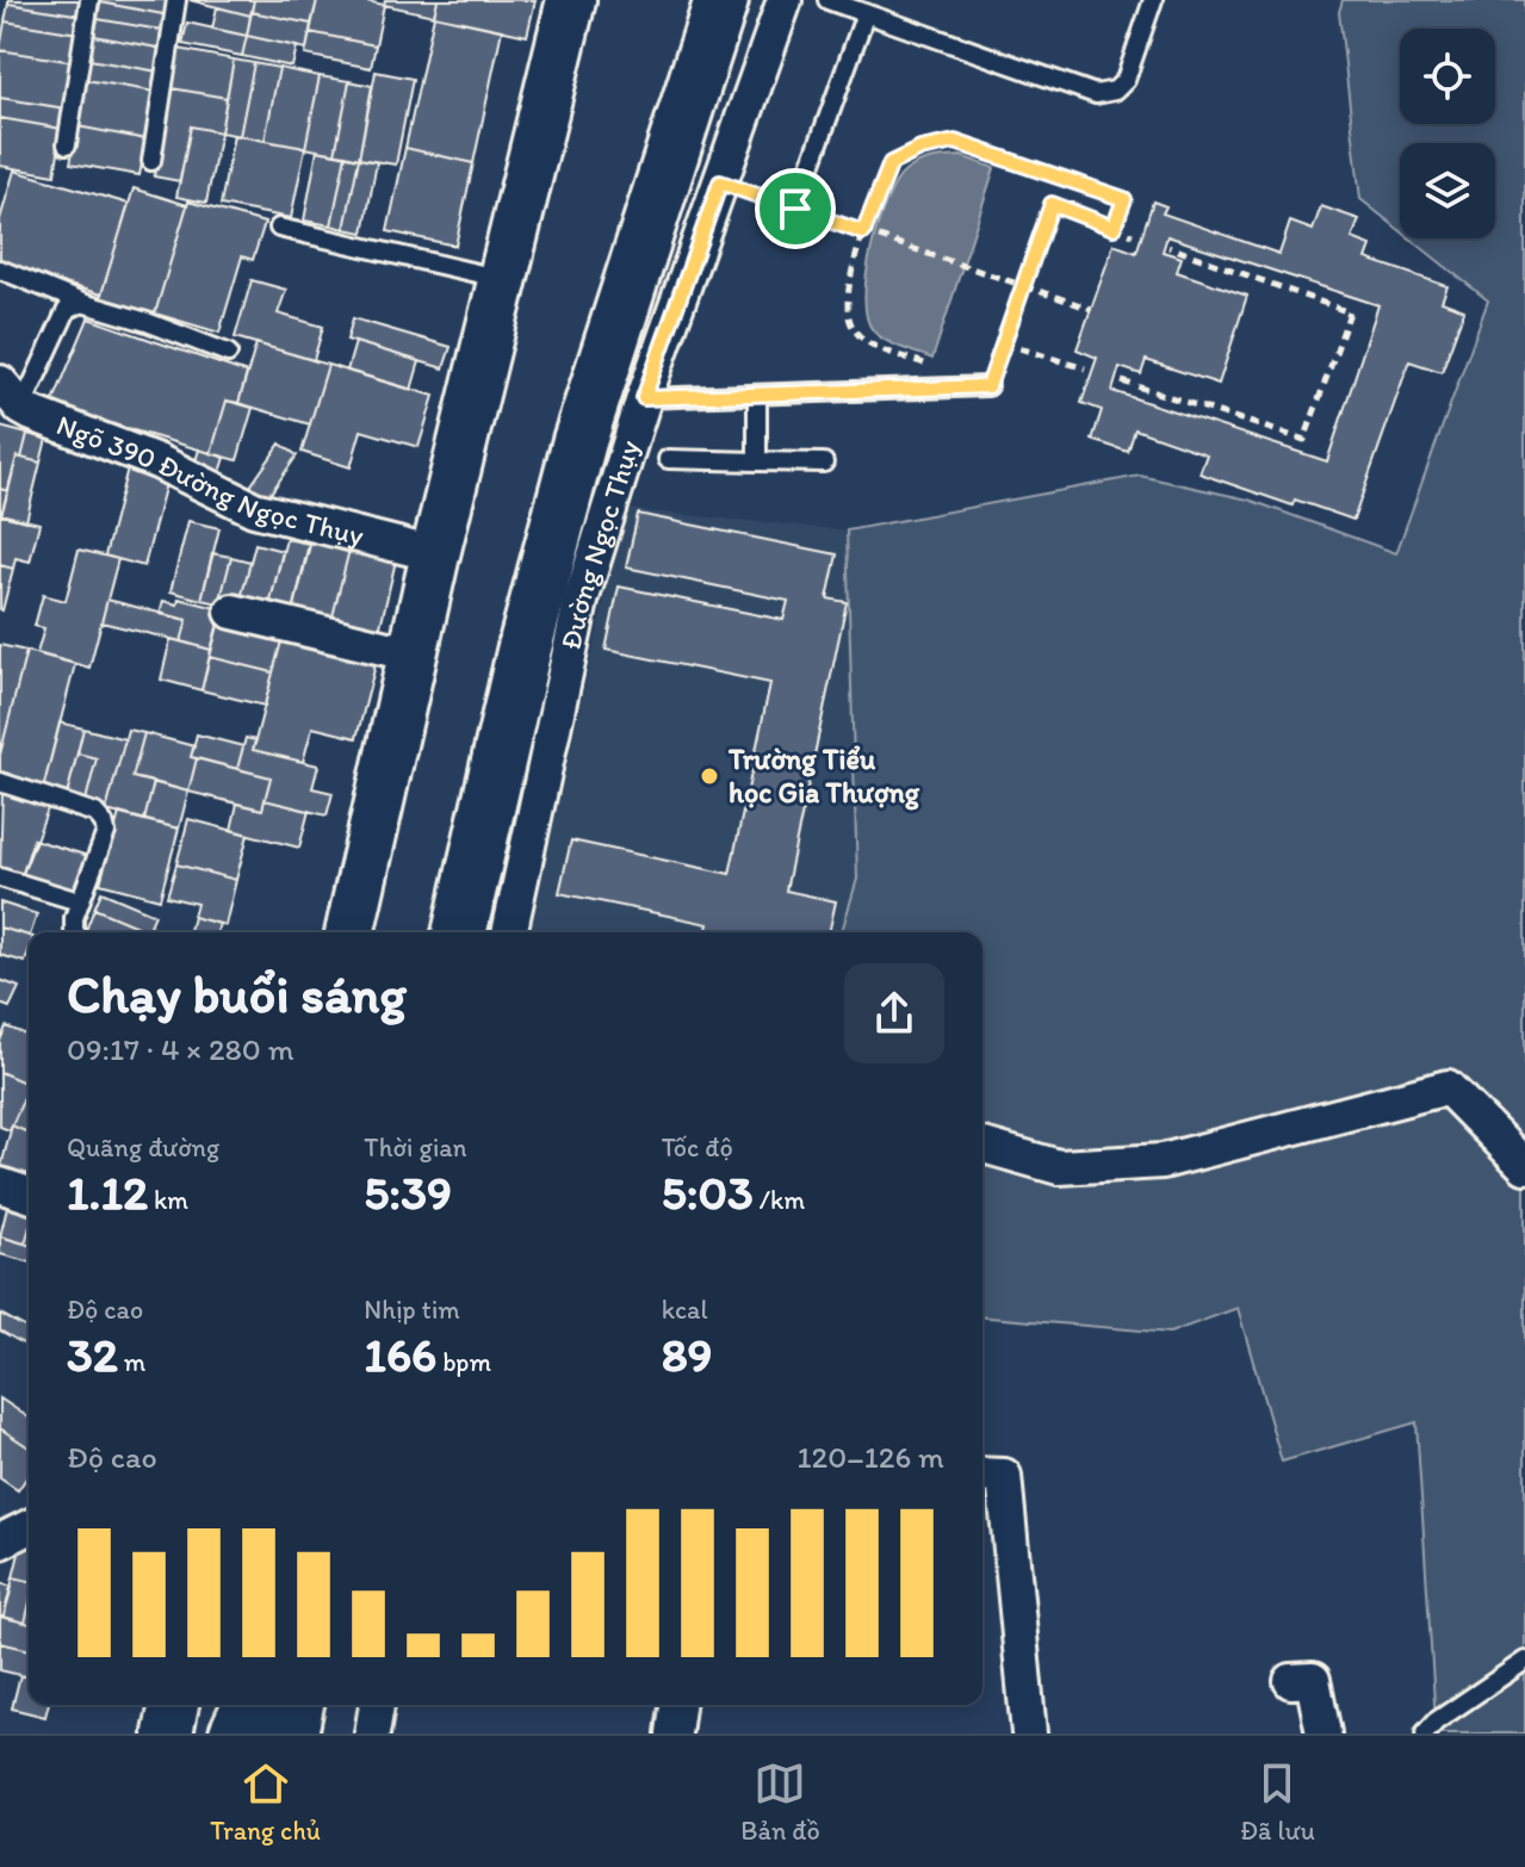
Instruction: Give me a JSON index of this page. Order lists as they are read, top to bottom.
{
  "streets": {
    "main road": ["Đường Ngọc Thụy"],
    "street": ["Ngõ 390 Đường Ngọc Thụy"]
  },
  "places": ["Trường Tiểu học Gia Thượng"],
  "page": {
    "heading": ["Chạy buổi sáng", "09:17 · 4 × 280 m"],
    "stats": [
      ["Quãng đường", "1.12 km"],
      ["Thời gian", "5:39"],
      ["Tốc độ", "5:03 /km"],
      ["Độ cao", "32 m"],
      ["Nhịp tim", "166 bpm"],
      ["kcal", "89"]
    ],
    "chart": ["Độ cao", "120–126 m"],
    "tabs": ["Trang chủ", "Bản đồ", "Đã lưu"]
  }
}
